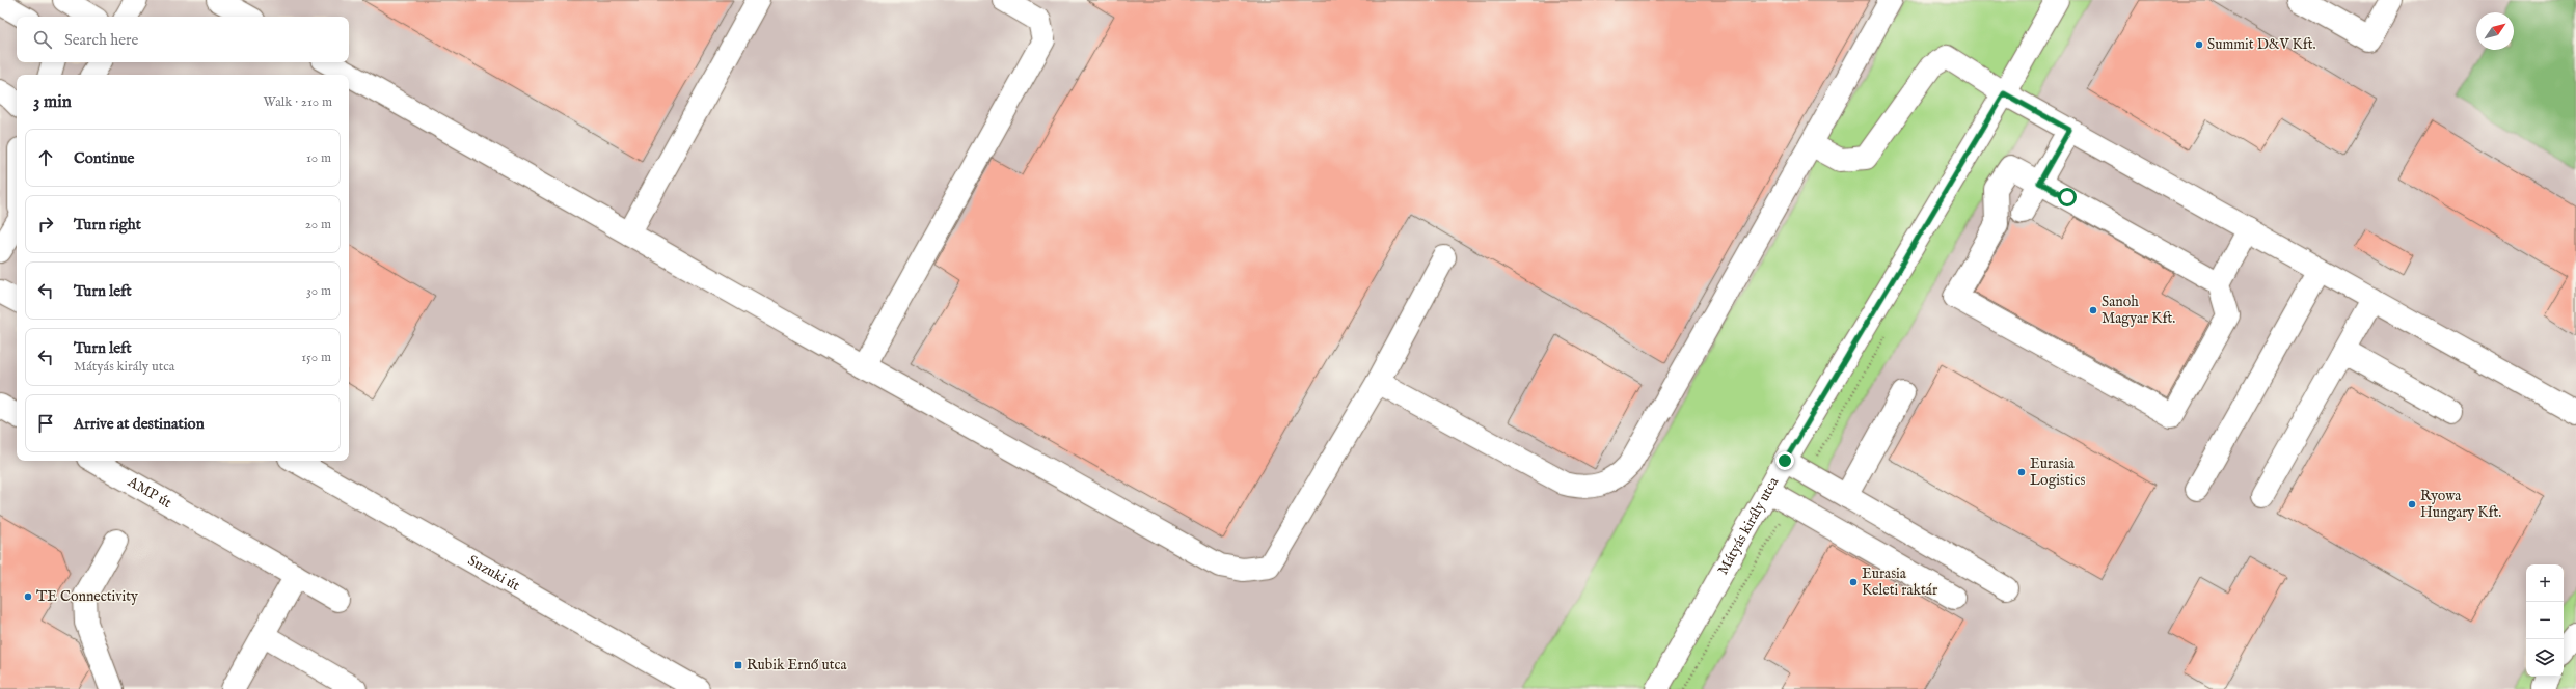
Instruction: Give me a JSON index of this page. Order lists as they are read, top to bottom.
{
  "streets": {
    "street": ["AMP út", "Mátyás király utca", "Suzuki út"]
  },
  "places": {
    "other": [
      "Summit D&V Kft.",
      "Sanoh Magyar Kft.",
      "Eurasia Logistics",
      "Ryowa Hungary Kft.",
      "Eurasia Keleti raktár",
      "TE Connectivity"
    ],
    "transit": ["Rubik Ernő utca"]
  },
  "north": "top right",
  "page": {
    "search": "Search here",
    "heading": ["3 min", "Walk · 210 m"],
    "list": [
      ["Continue", "10 m"],
      ["Turn right", "20 m"],
      ["Turn left", "30 m"],
      ["Turn left", "Mátyás király utca", "150 m"],
      "Arrive at destination"
    ],
    "map_buttons": ["+", "−"]
  }
}
